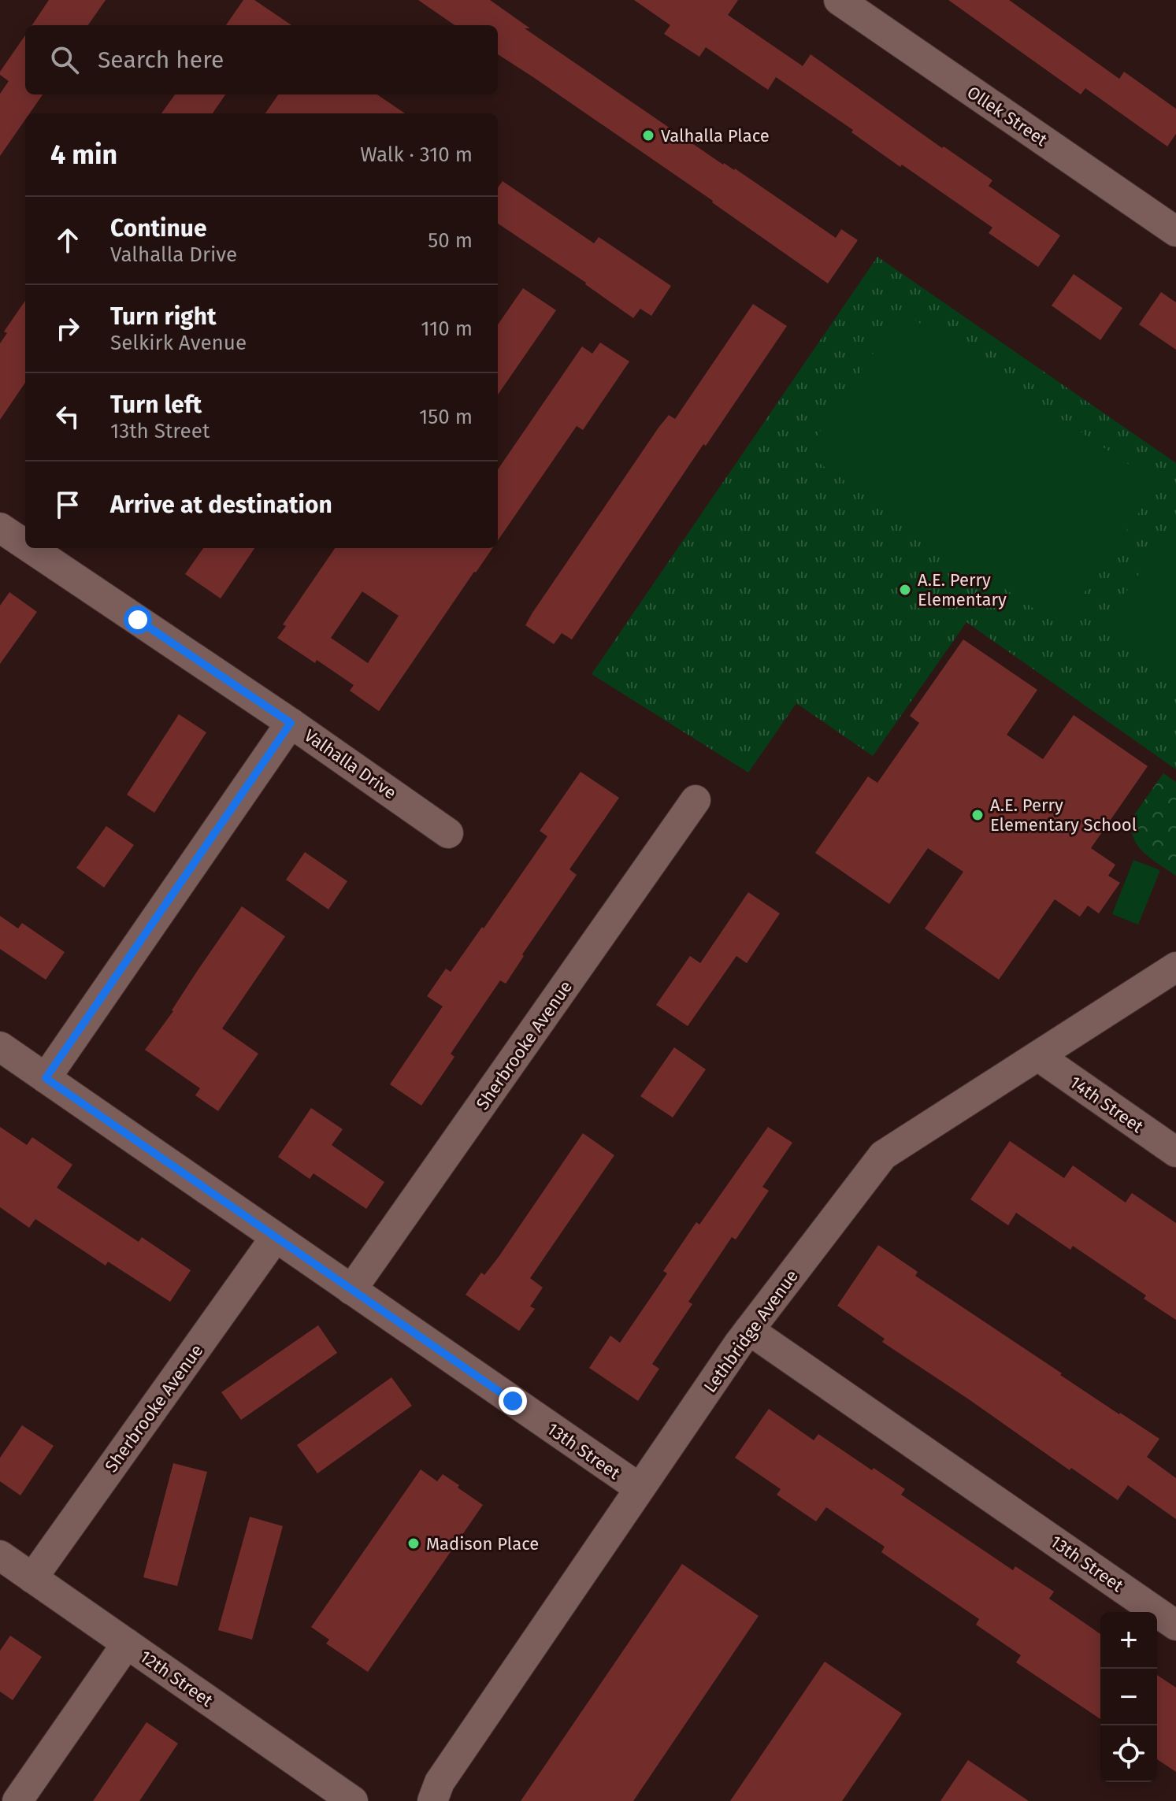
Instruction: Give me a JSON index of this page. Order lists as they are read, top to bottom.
{
  "streets": {
    "street": [
      "Ollek Street",
      "Valhalla Drive",
      "Sherbrooke Avenue",
      "14th Street",
      "Lethbridge Avenue",
      "13th Street",
      "12th Street"
    ]
  },
  "crossings": [
    ["Sherbrooke Avenue", "13th Street"],
    ["Sherbrooke Avenue", "12th Street"],
    ["14th Street", "Lethbridge Avenue"],
    ["Lethbridge Avenue", "13th Street"]
  ],
  "places": [
    "Valhalla Place",
    "A.E. Perry Elementary",
    "A.E. Perry Elementary School",
    "Madison Place"
  ],
  "page": {
    "search": "Search here",
    "heading": ["4 min", "Walk · 310 m"],
    "list": [
      ["Continue", "Valhalla Drive", "50 m"],
      ["Turn right", "Selkirk Avenue", "110 m"],
      ["Turn left", "13th Street", "150 m"],
      "Arrive at destination"
    ],
    "map_buttons": ["+", "−"]
  }
}
